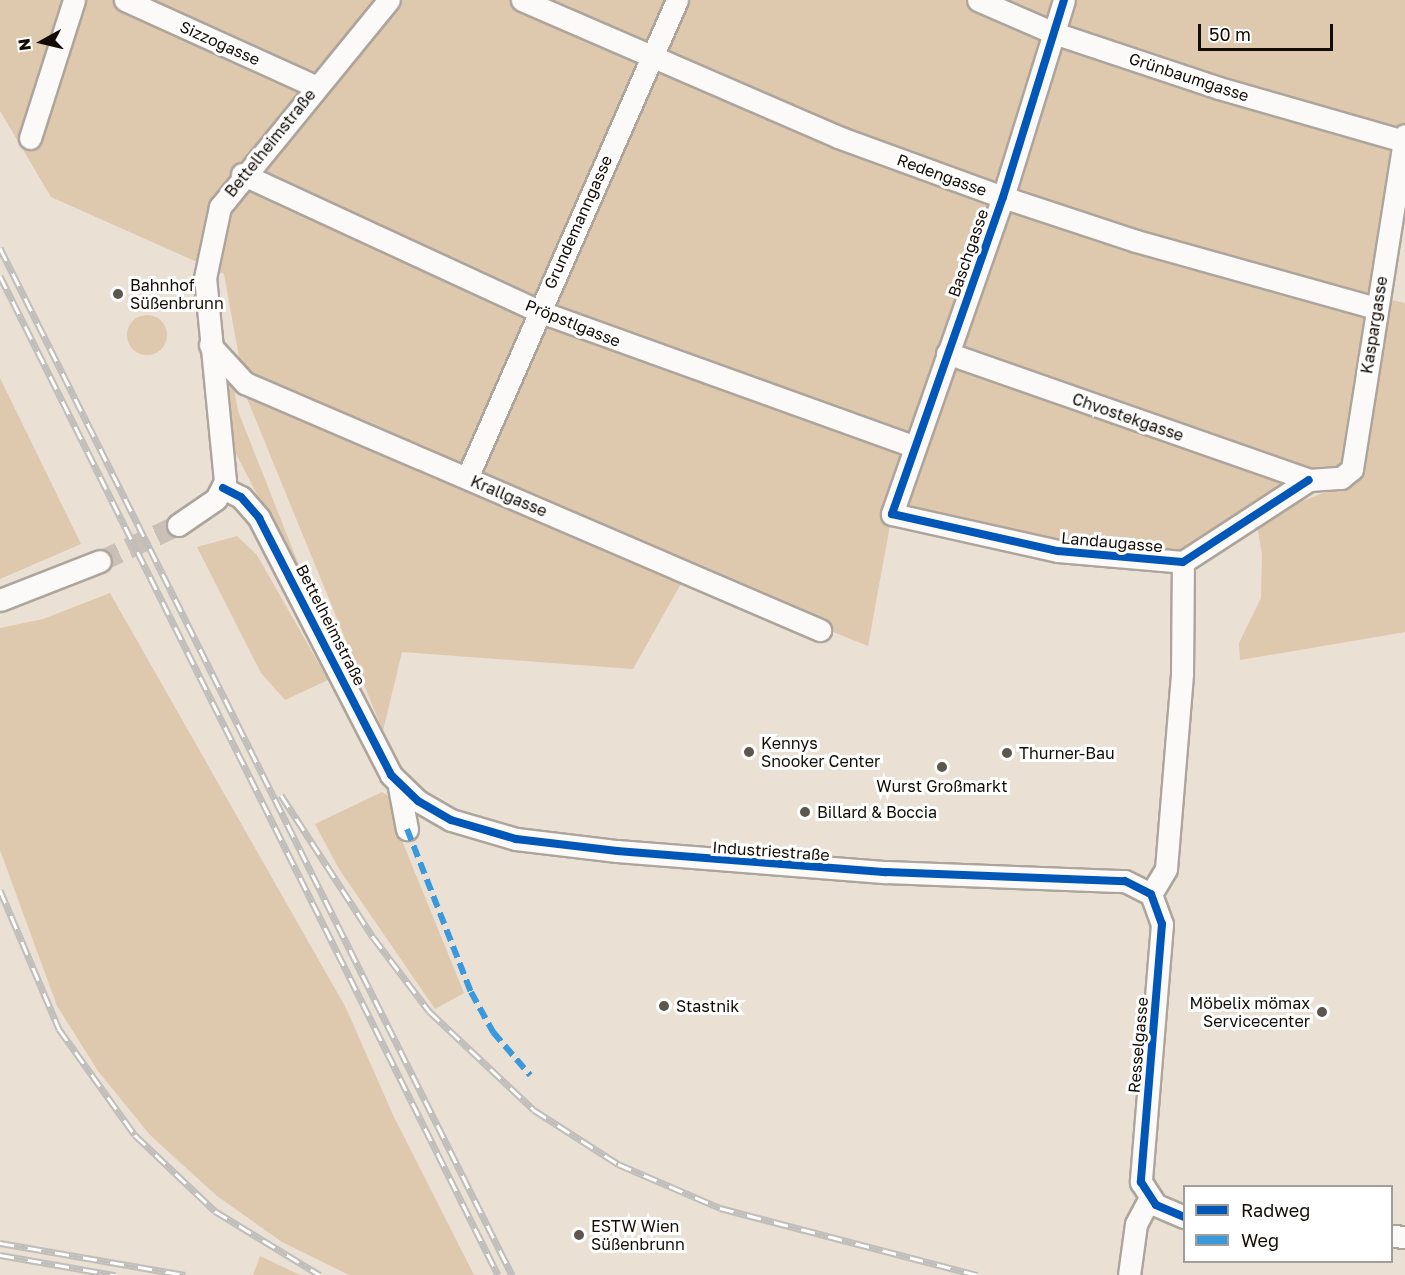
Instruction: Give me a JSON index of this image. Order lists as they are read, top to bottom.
{
  "streets": {
    "street": [
      "Sizzogasse",
      "Grünbaumgasse",
      "Bettelheimstraße",
      "Redengasse",
      "Grundemanngasse",
      "Baschgasse",
      "Pröpstlgasse",
      "Kaspargasse",
      "Chvostekgasse",
      "Krallgasse",
      "Landaugasse",
      "Industriestraße",
      "Resselgasse"
    ]
  },
  "crossings": [
    ["Sizzogasse", "Bettelheimstraße"],
    ["Grünbaumgasse", "Baschgasse"],
    ["Grünbaumgasse", "Kaspargasse"],
    ["Bettelheimstraße", "Pröpstlgasse"],
    ["Bettelheimstraße", "Krallgasse"],
    ["Bettelheimstraße", "Industriestraße"],
    ["Redengasse", "Grundemanngasse"],
    ["Redengasse", "Baschgasse"],
    ["Redengasse", "Kaspargasse"],
    ["Grundemanngasse", "Pröpstlgasse"],
    ["Grundemanngasse", "Krallgasse"],
    ["Baschgasse", "Pröpstlgasse"],
    ["Baschgasse", "Chvostekgasse"],
    ["Baschgasse", "Landaugasse"],
    ["Kaspargasse", "Chvostekgasse"],
    ["Kaspargasse", "Landaugasse"],
    ["Chvostekgasse", "Landaugasse"],
    ["Industriestraße", "Resselgasse"]
  ],
  "places": [
    "Bahnhof Süßenbrunn",
    "Kennys Snooker Center",
    "Thurner-Bau",
    "Wurst Großmarkt",
    "Billard & Boccia",
    "Stastnik",
    "Möbelix mömax Servicecenter",
    "ESTW Wien Süßenbrunn"
  ],
  "legend": ["Radweg", "Weg"],
  "scale_bar": "50 m",
  "north": "left"
}
